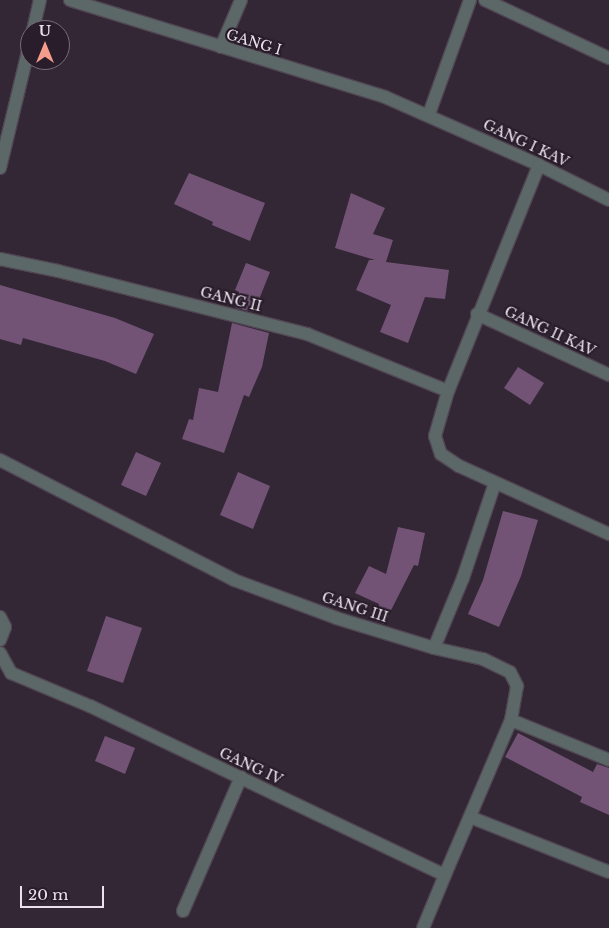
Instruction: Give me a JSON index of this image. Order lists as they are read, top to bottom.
{
  "streets": {
    "street": [
      "GANG I",
      "GANG I KAV",
      "GANG II",
      "GANG II KAV",
      "GANG III",
      "GANG IV"
    ]
  },
  "crossings": [
    ["GANG I", "GANG I KAV"],
    ["GANG III", "GANG IV"]
  ],
  "scale_bar": "20 m",
  "north": "top"
}
